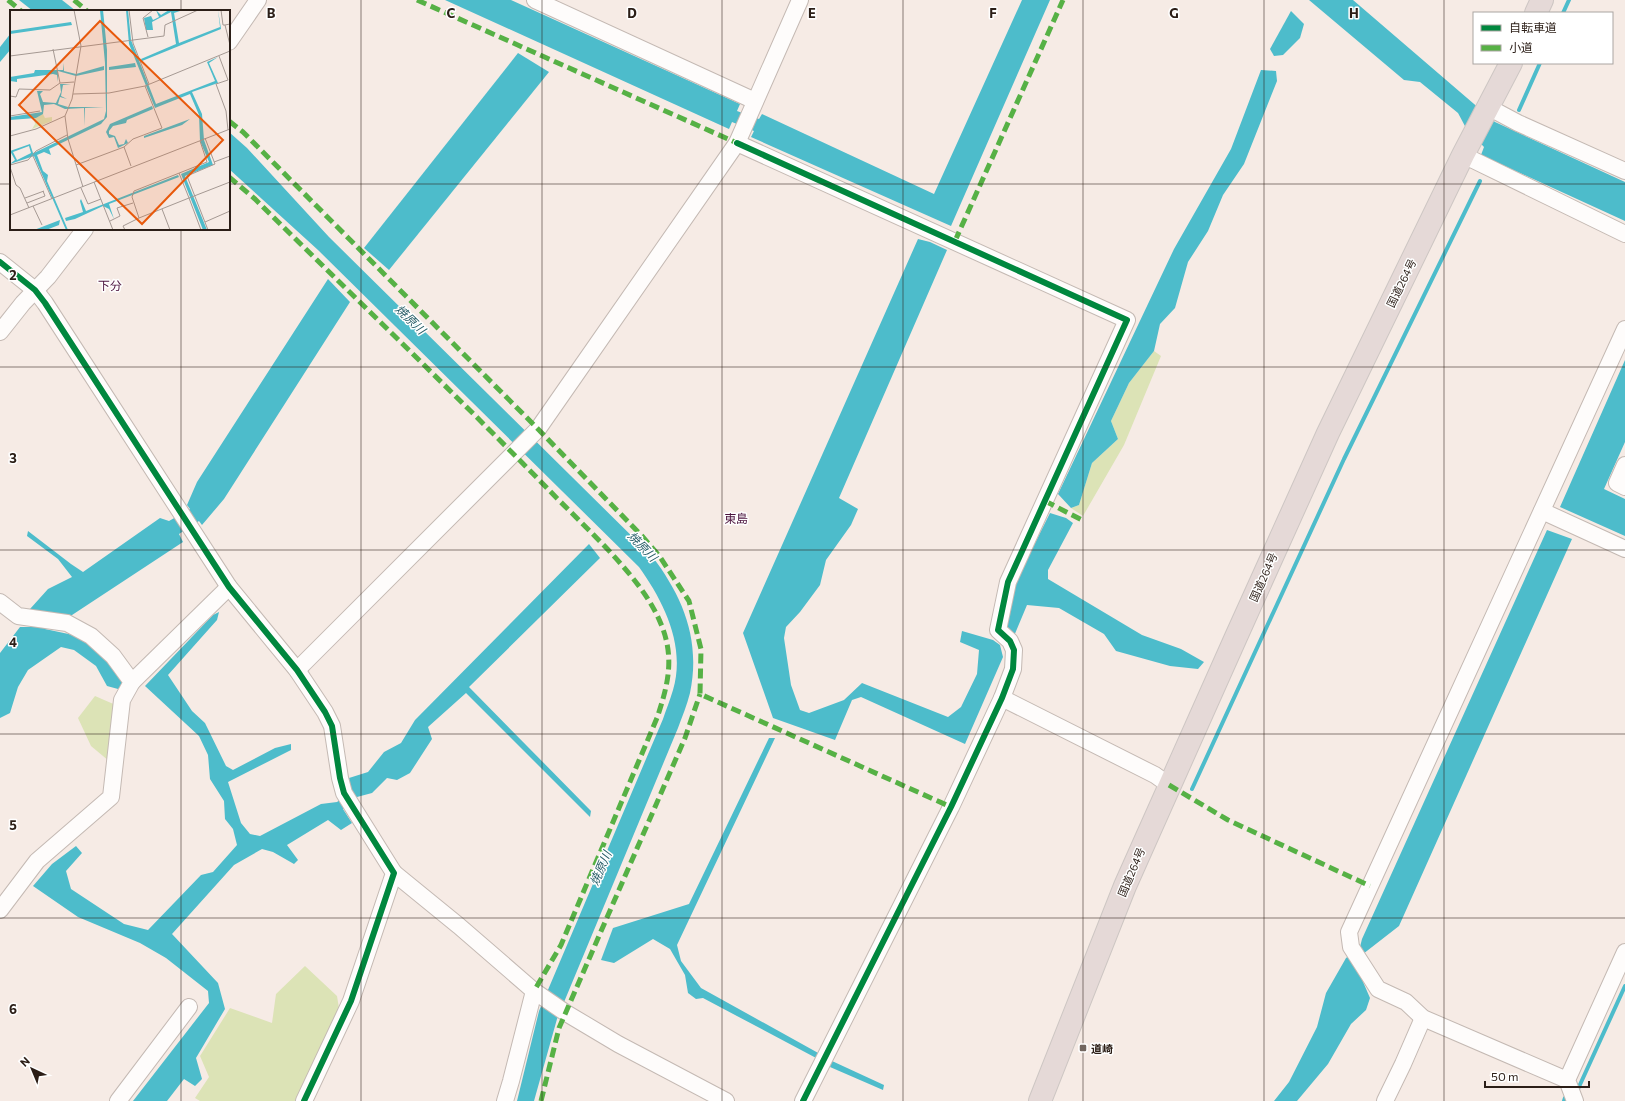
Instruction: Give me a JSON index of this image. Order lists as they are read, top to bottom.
{
  "streets": {
    "highway": ["国道264号"]
  },
  "districts": ["下分", "東島"],
  "water": ["焼原川"],
  "places": {
    "transit": ["道崎"]
  },
  "legend": ["自転車道", "小道"],
  "scale_bar": "50 m",
  "north": "top left",
  "grid": {
    "columns": [
      "B",
      "C",
      "D",
      "E",
      "F",
      "G",
      "H"
    ],
    "rows": [
      "2",
      "3",
      "4",
      "5",
      "6"
    ]
  }
}
